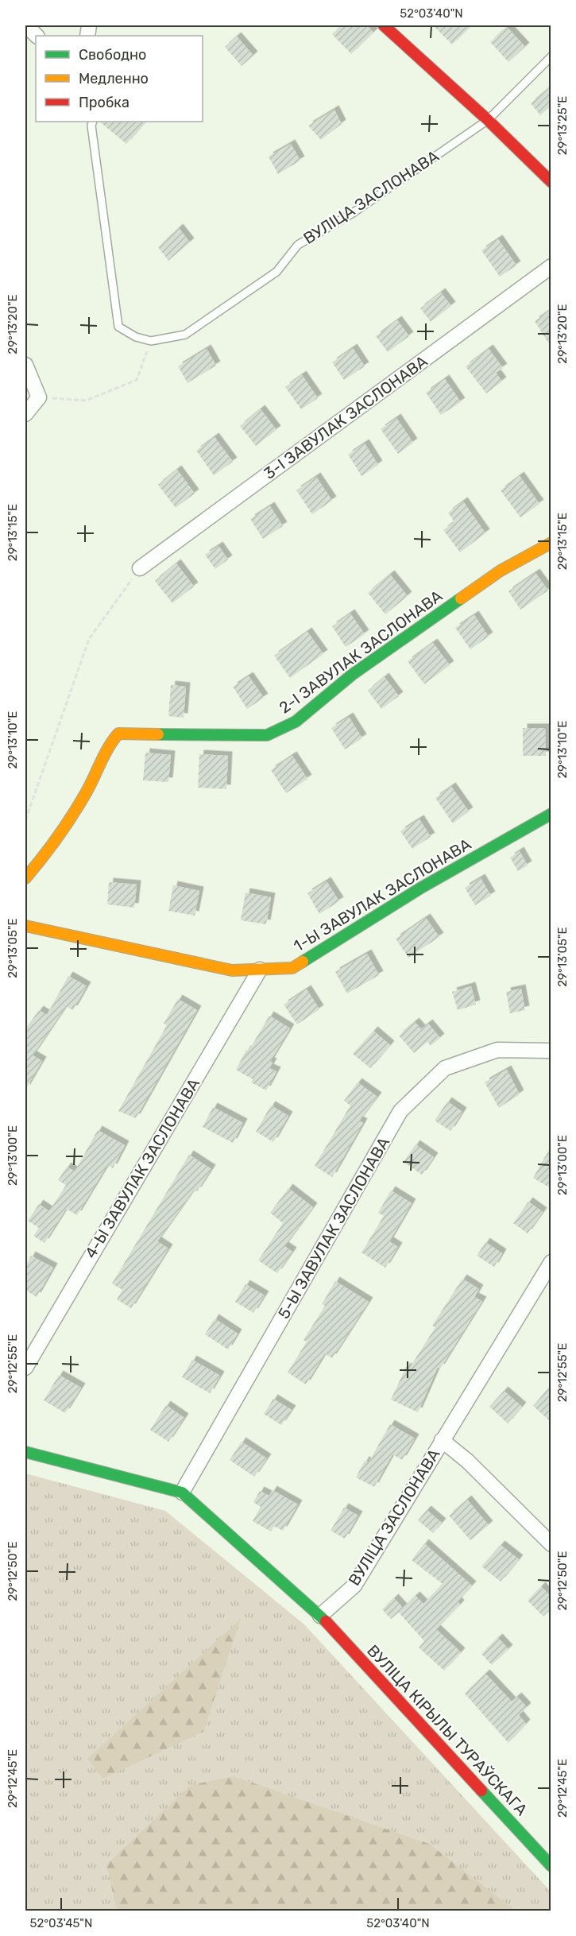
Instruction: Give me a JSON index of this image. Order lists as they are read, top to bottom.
{
  "streets": {
    "street": [
      "ВУЛІЦА ЗАСЛОНАВА",
      "3-І ЗАВУЛАК ЗАСЛОНАВА",
      "2-І ЗАВУЛАК ЗАСЛОНАВА",
      "1-Ы ЗАВУЛАК ЗАСЛОНАВА",
      "4-Ы ЗАВУЛАК ЗАСЛОНАВА",
      "5-Ы ЗАВУЛАК ЗАСЛОНАВА",
      "ВУЛІЦА КІРЫЛЫ ТУРАЎСКАГА"
    ]
  },
  "crossings": [
    ["ВУЛІЦА ЗАСЛОНАВА", "ВУЛІЦА КІРЫЛЫ ТУРАЎСКАГА"],
    ["1-Ы ЗАВУЛАК ЗАСЛОНАВА", "4-Ы ЗАВУЛАК ЗАСЛОНАВА"]
  ],
  "legend": ["Свободно", "Медленно", "Пробка"],
  "coordinates": [
    "52°03'40\"N",
    "29°13'25\"E",
    "29°13'20\"E",
    "29°13'15\"E",
    "29°13'10\"E",
    "29°13'05\"E",
    "29°13'00\"E",
    "29°12'55\"E",
    "29°12'50\"E",
    "29°12'45\"E",
    "52°03'45\"N"
  ]
}
